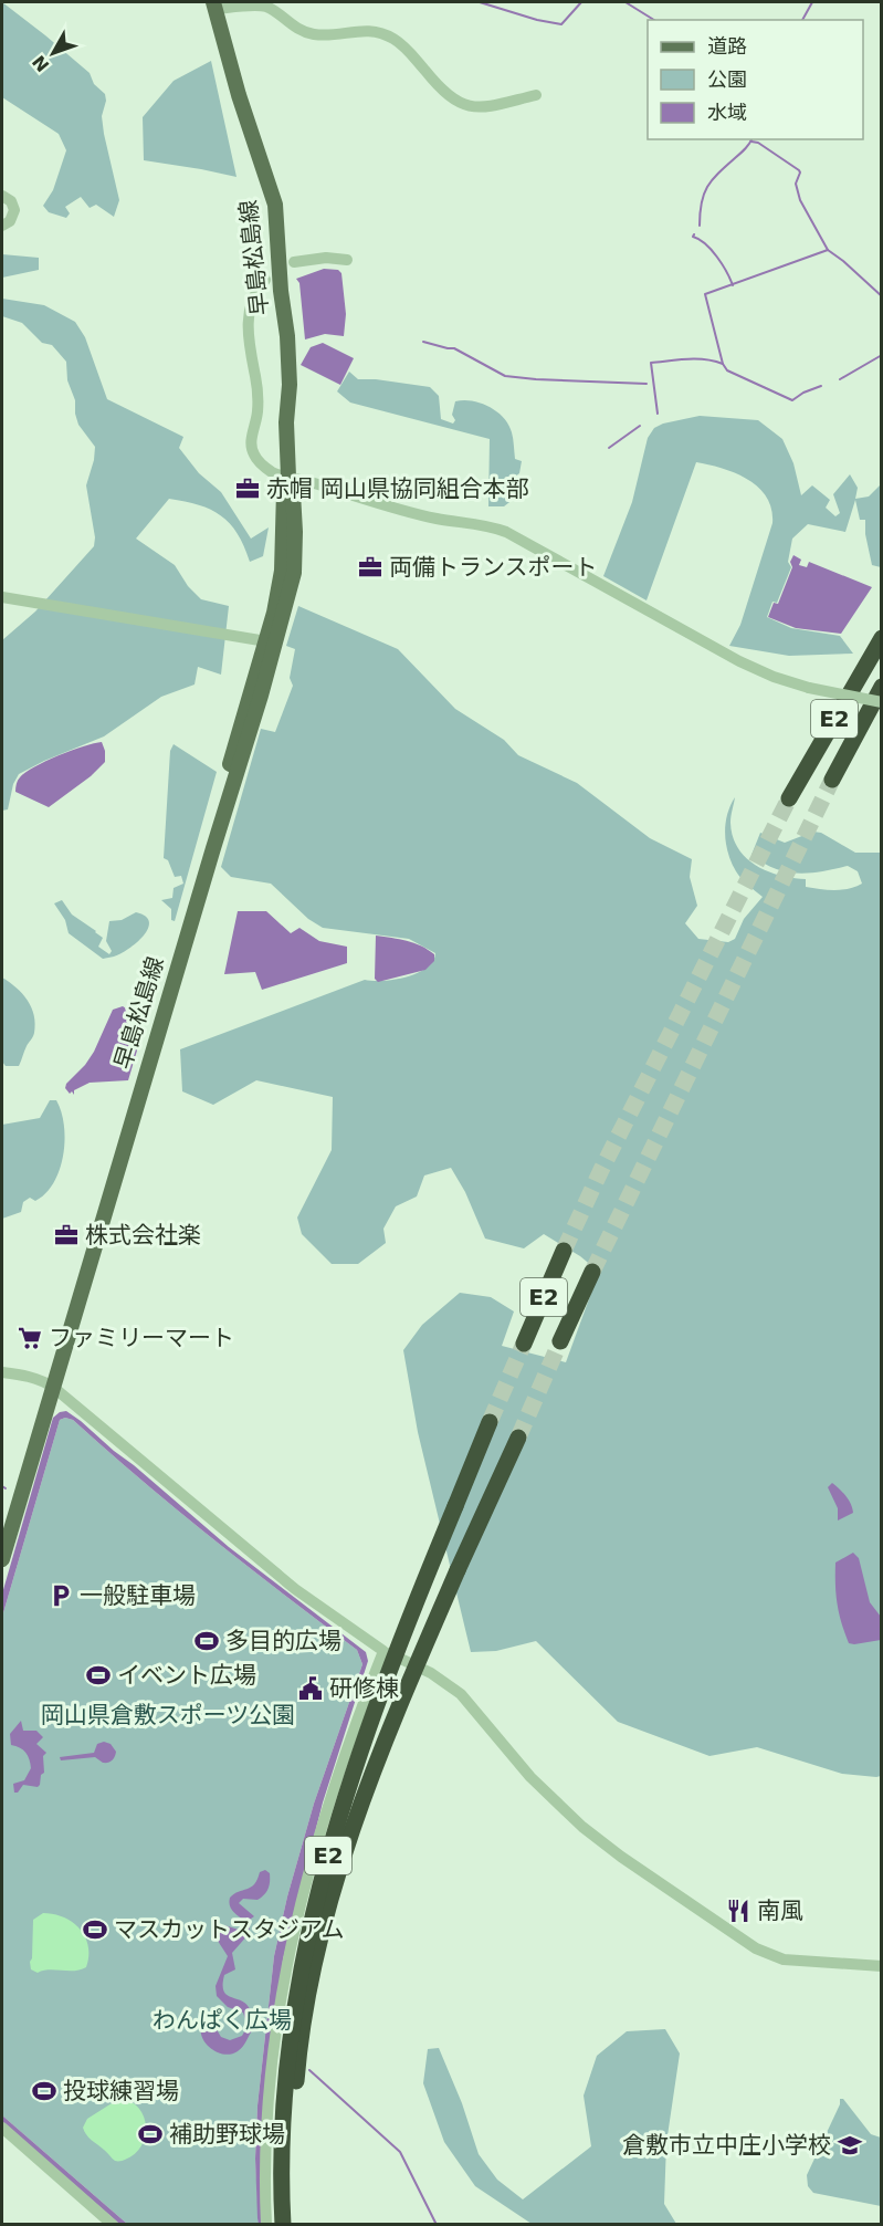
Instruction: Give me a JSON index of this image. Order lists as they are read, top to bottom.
{
  "streets": {
    "highway": ["E2"],
    "main road": ["早島松島線"]
  },
  "parks": ["岡山県倉敷スポーツ公園", "わんぱく広場"],
  "places": {
    "office": ["赤帽 岡山県協同組合本部", "両備トランスポート", "株式会社楽"],
    "supermarket": ["ファミリーマート"],
    "parking": ["一般駐車場"],
    "sports": [
      "多目的広場",
      "イベント広場",
      "マスカットスタジアム",
      "投球練習場",
      "補助野球場"
    ],
    "public building": ["研修棟"],
    "restaurant": ["南風"],
    "school or university": ["倉敷市立中庄小学校"]
  },
  "legend": ["道路", "公園", "水域"],
  "north": "bottom left"
}
